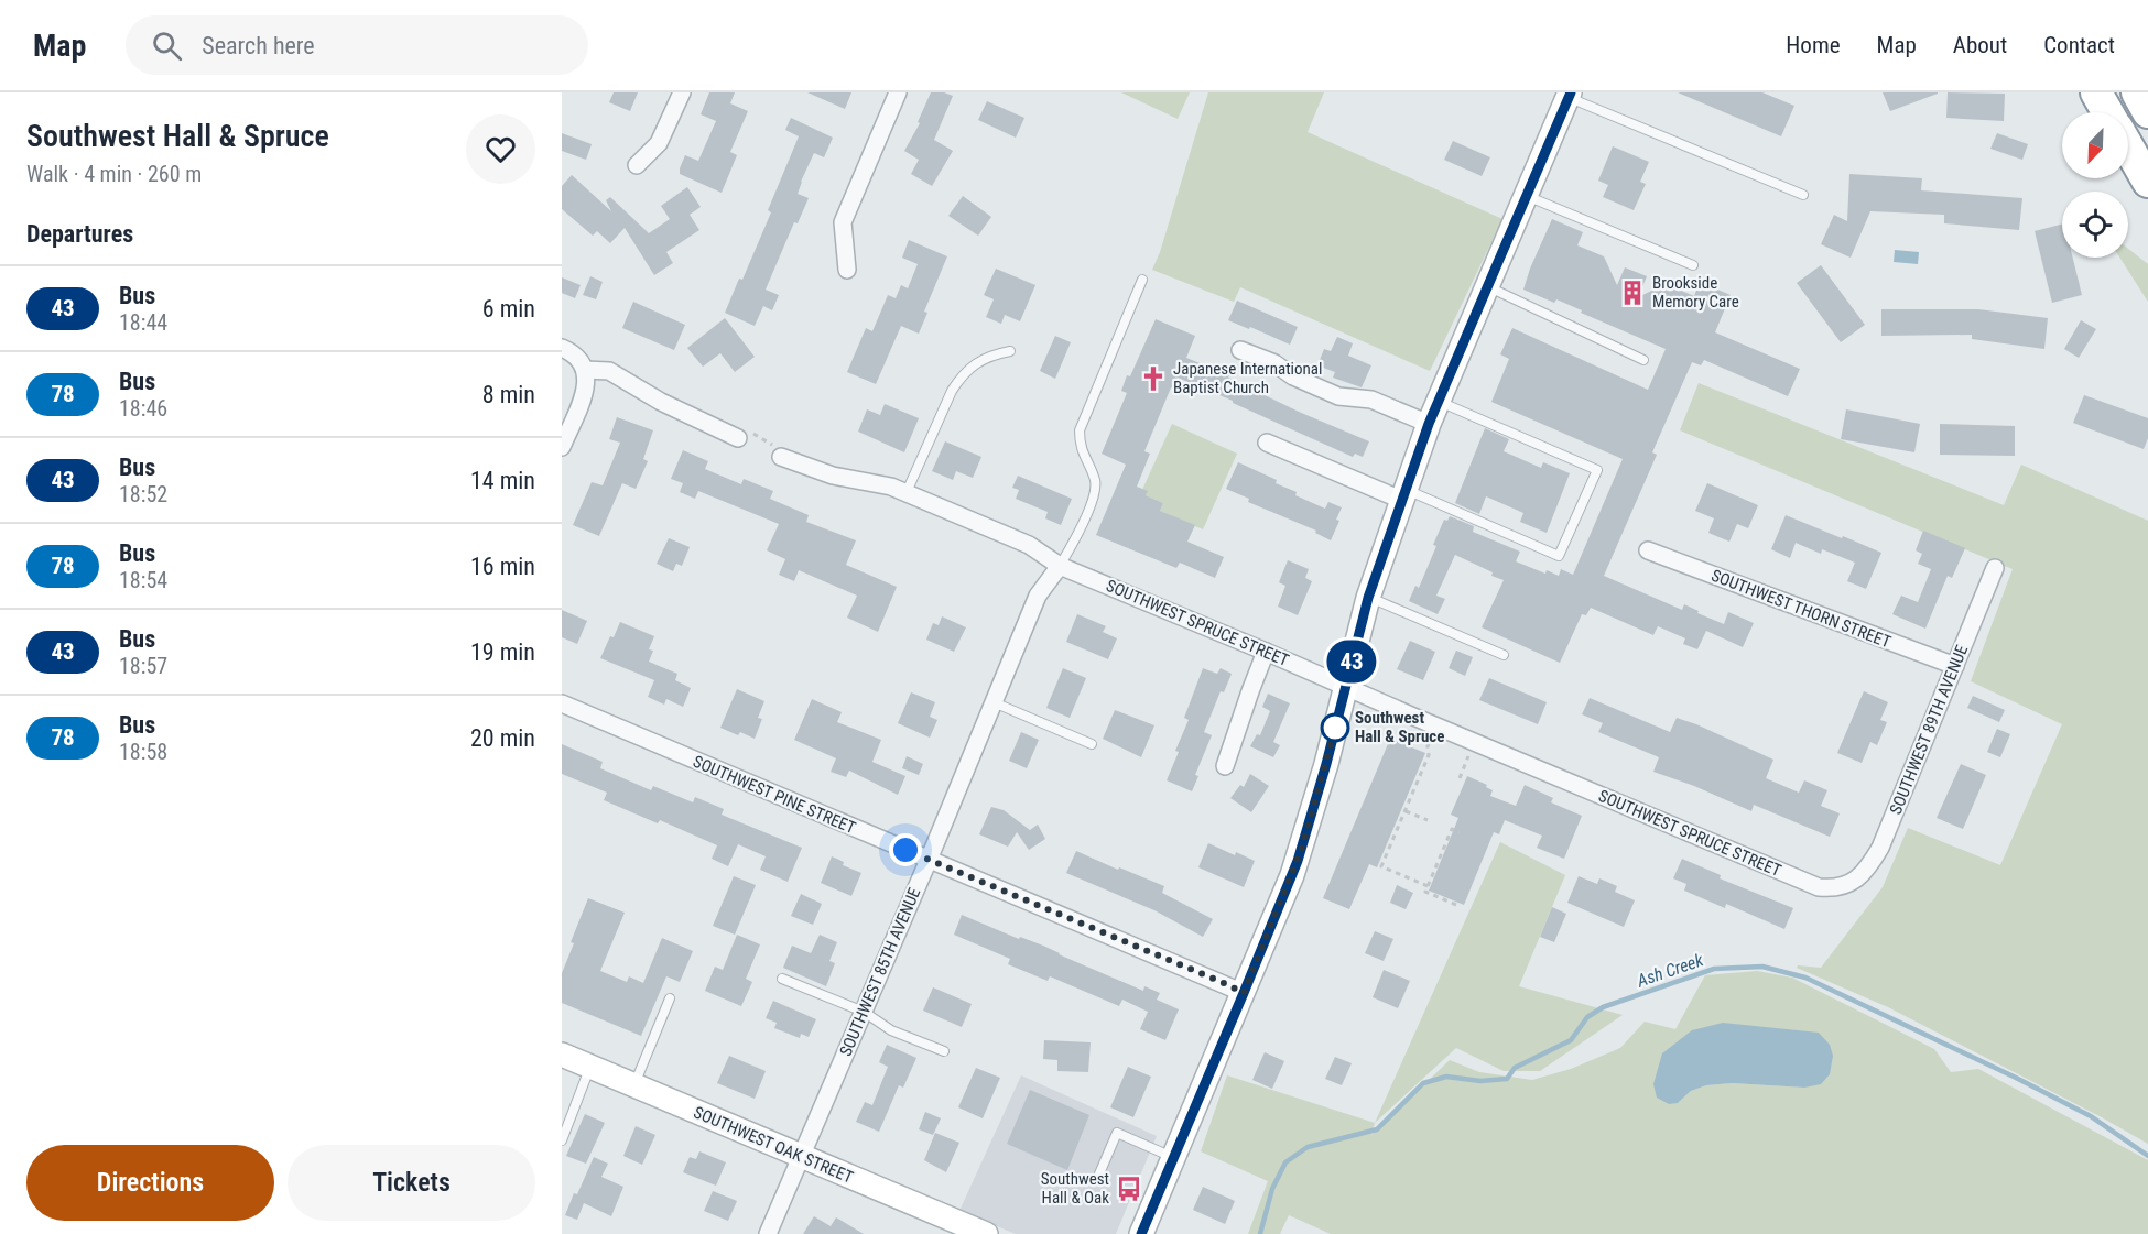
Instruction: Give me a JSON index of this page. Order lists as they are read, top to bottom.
{
  "streets": {
    "main road": ["SOUTHWEST OAK STREET"],
    "street": [
      "SOUTHWEST THORN STREET",
      "SOUTHWEST SPRUCE STREET",
      "SOUTHWEST 89TH AVENUE",
      "SOUTHWEST PINE STREET",
      "SOUTHWEST 85TH AVENUE"
    ]
  },
  "crossings": [
    ["SOUTHWEST THORN STREET", "SOUTHWEST 89TH AVENUE"],
    ["SOUTHWEST SPRUCE STREET", "SOUTHWEST 89TH AVENUE"],
    ["SOUTHWEST SPRUCE STREET", "SOUTHWEST 85TH AVENUE"],
    ["SOUTHWEST PINE STREET", "SOUTHWEST 85TH AVENUE"],
    ["SOUTHWEST 85TH AVENUE", "SOUTHWEST OAK STREET"]
  ],
  "water": ["Ash Creek"],
  "places": {
    "building": ["Brookside Memory Care"],
    "church": ["Japanese International Baptist Church"],
    "other": ["Southwest Hall & Spruce"],
    "bus stop": ["Southwest Hall & Oak"]
  },
  "lines": ["bus line 43"],
  "north": "bottom left",
  "page": {
    "header": "Map",
    "search": "Search here",
    "nav": [
      "Home",
      "Map",
      "About",
      "Contact"
    ],
    "heading": [
      ["Southwest Hall & Spruce", "Walk · 4 min · 260 m"],
      "Departures"
    ],
    "on_map": "43",
    "list": [
      {
        "mark": "43",
        "name": "Bus",
        "note": "18:44",
        "value": "6 min"
      },
      {
        "mark": "78",
        "name": "Bus",
        "note": "18:46",
        "value": "8 min"
      },
      {
        "mark": "43",
        "name": "Bus",
        "note": "18:52",
        "value": "14 min"
      },
      {
        "mark": "78",
        "name": "Bus",
        "note": "18:54",
        "value": "16 min"
      },
      {
        "mark": "43",
        "name": "Bus",
        "note": "18:57",
        "value": "19 min"
      },
      {
        "mark": "78",
        "name": "Bus",
        "note": "18:58",
        "value": "20 min"
      }
    ],
    "buttons": ["Directions", "Tickets"]
  }
}
